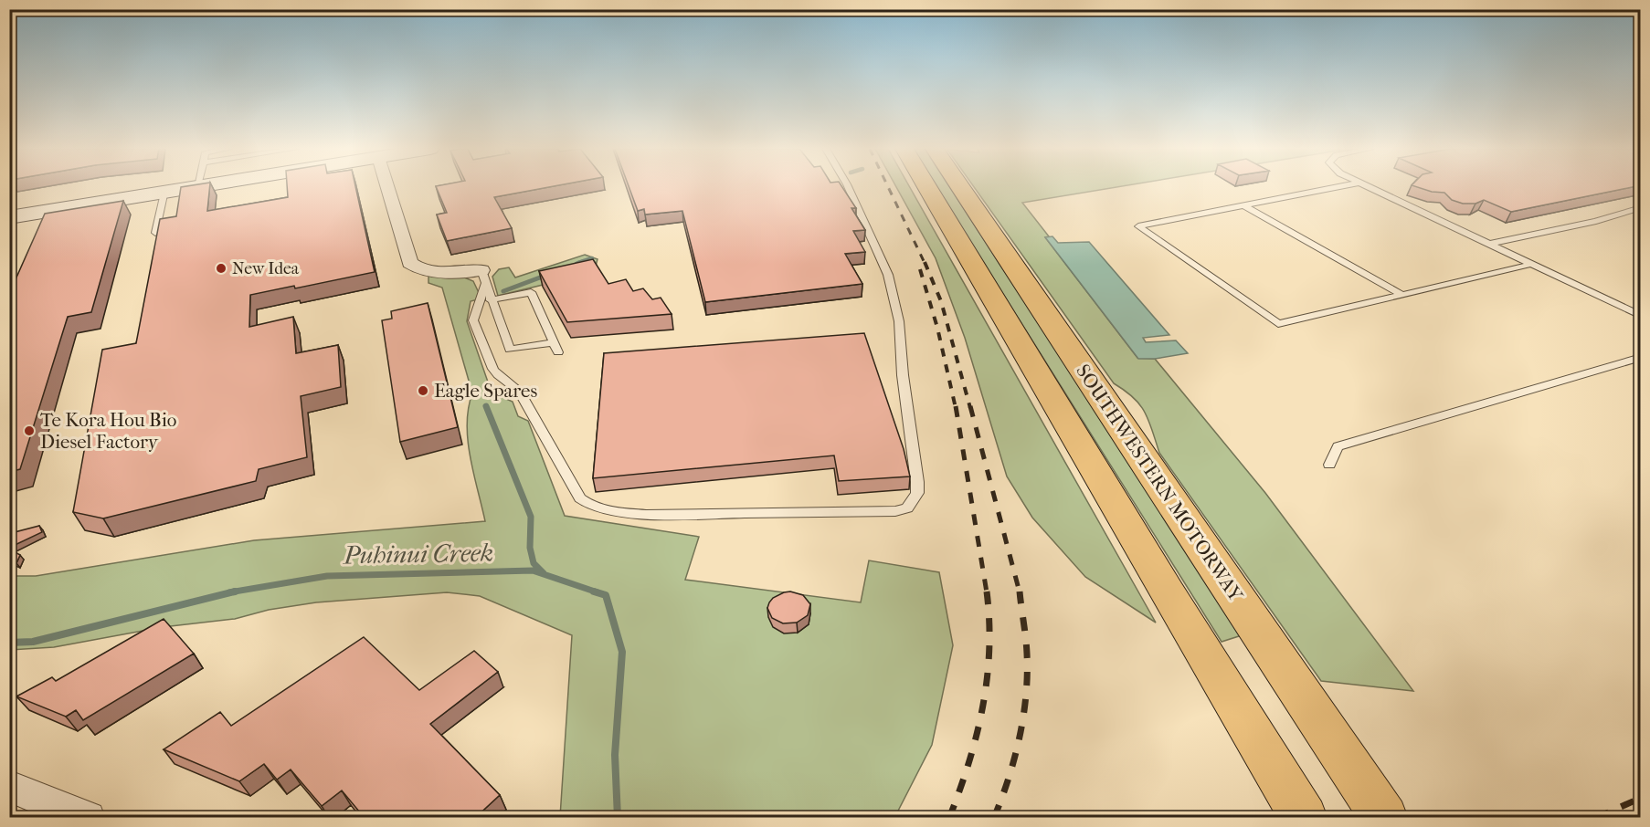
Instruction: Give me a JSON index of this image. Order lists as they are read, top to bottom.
{
  "streets": {
    "highway": ["SOUTHWESTERN MOTORWAY"]
  },
  "water": ["Puhinui Creek"],
  "places": ["New Idea", "Eagle Spares", "Te Kora Hou Bio Diesel Factory"]
}
